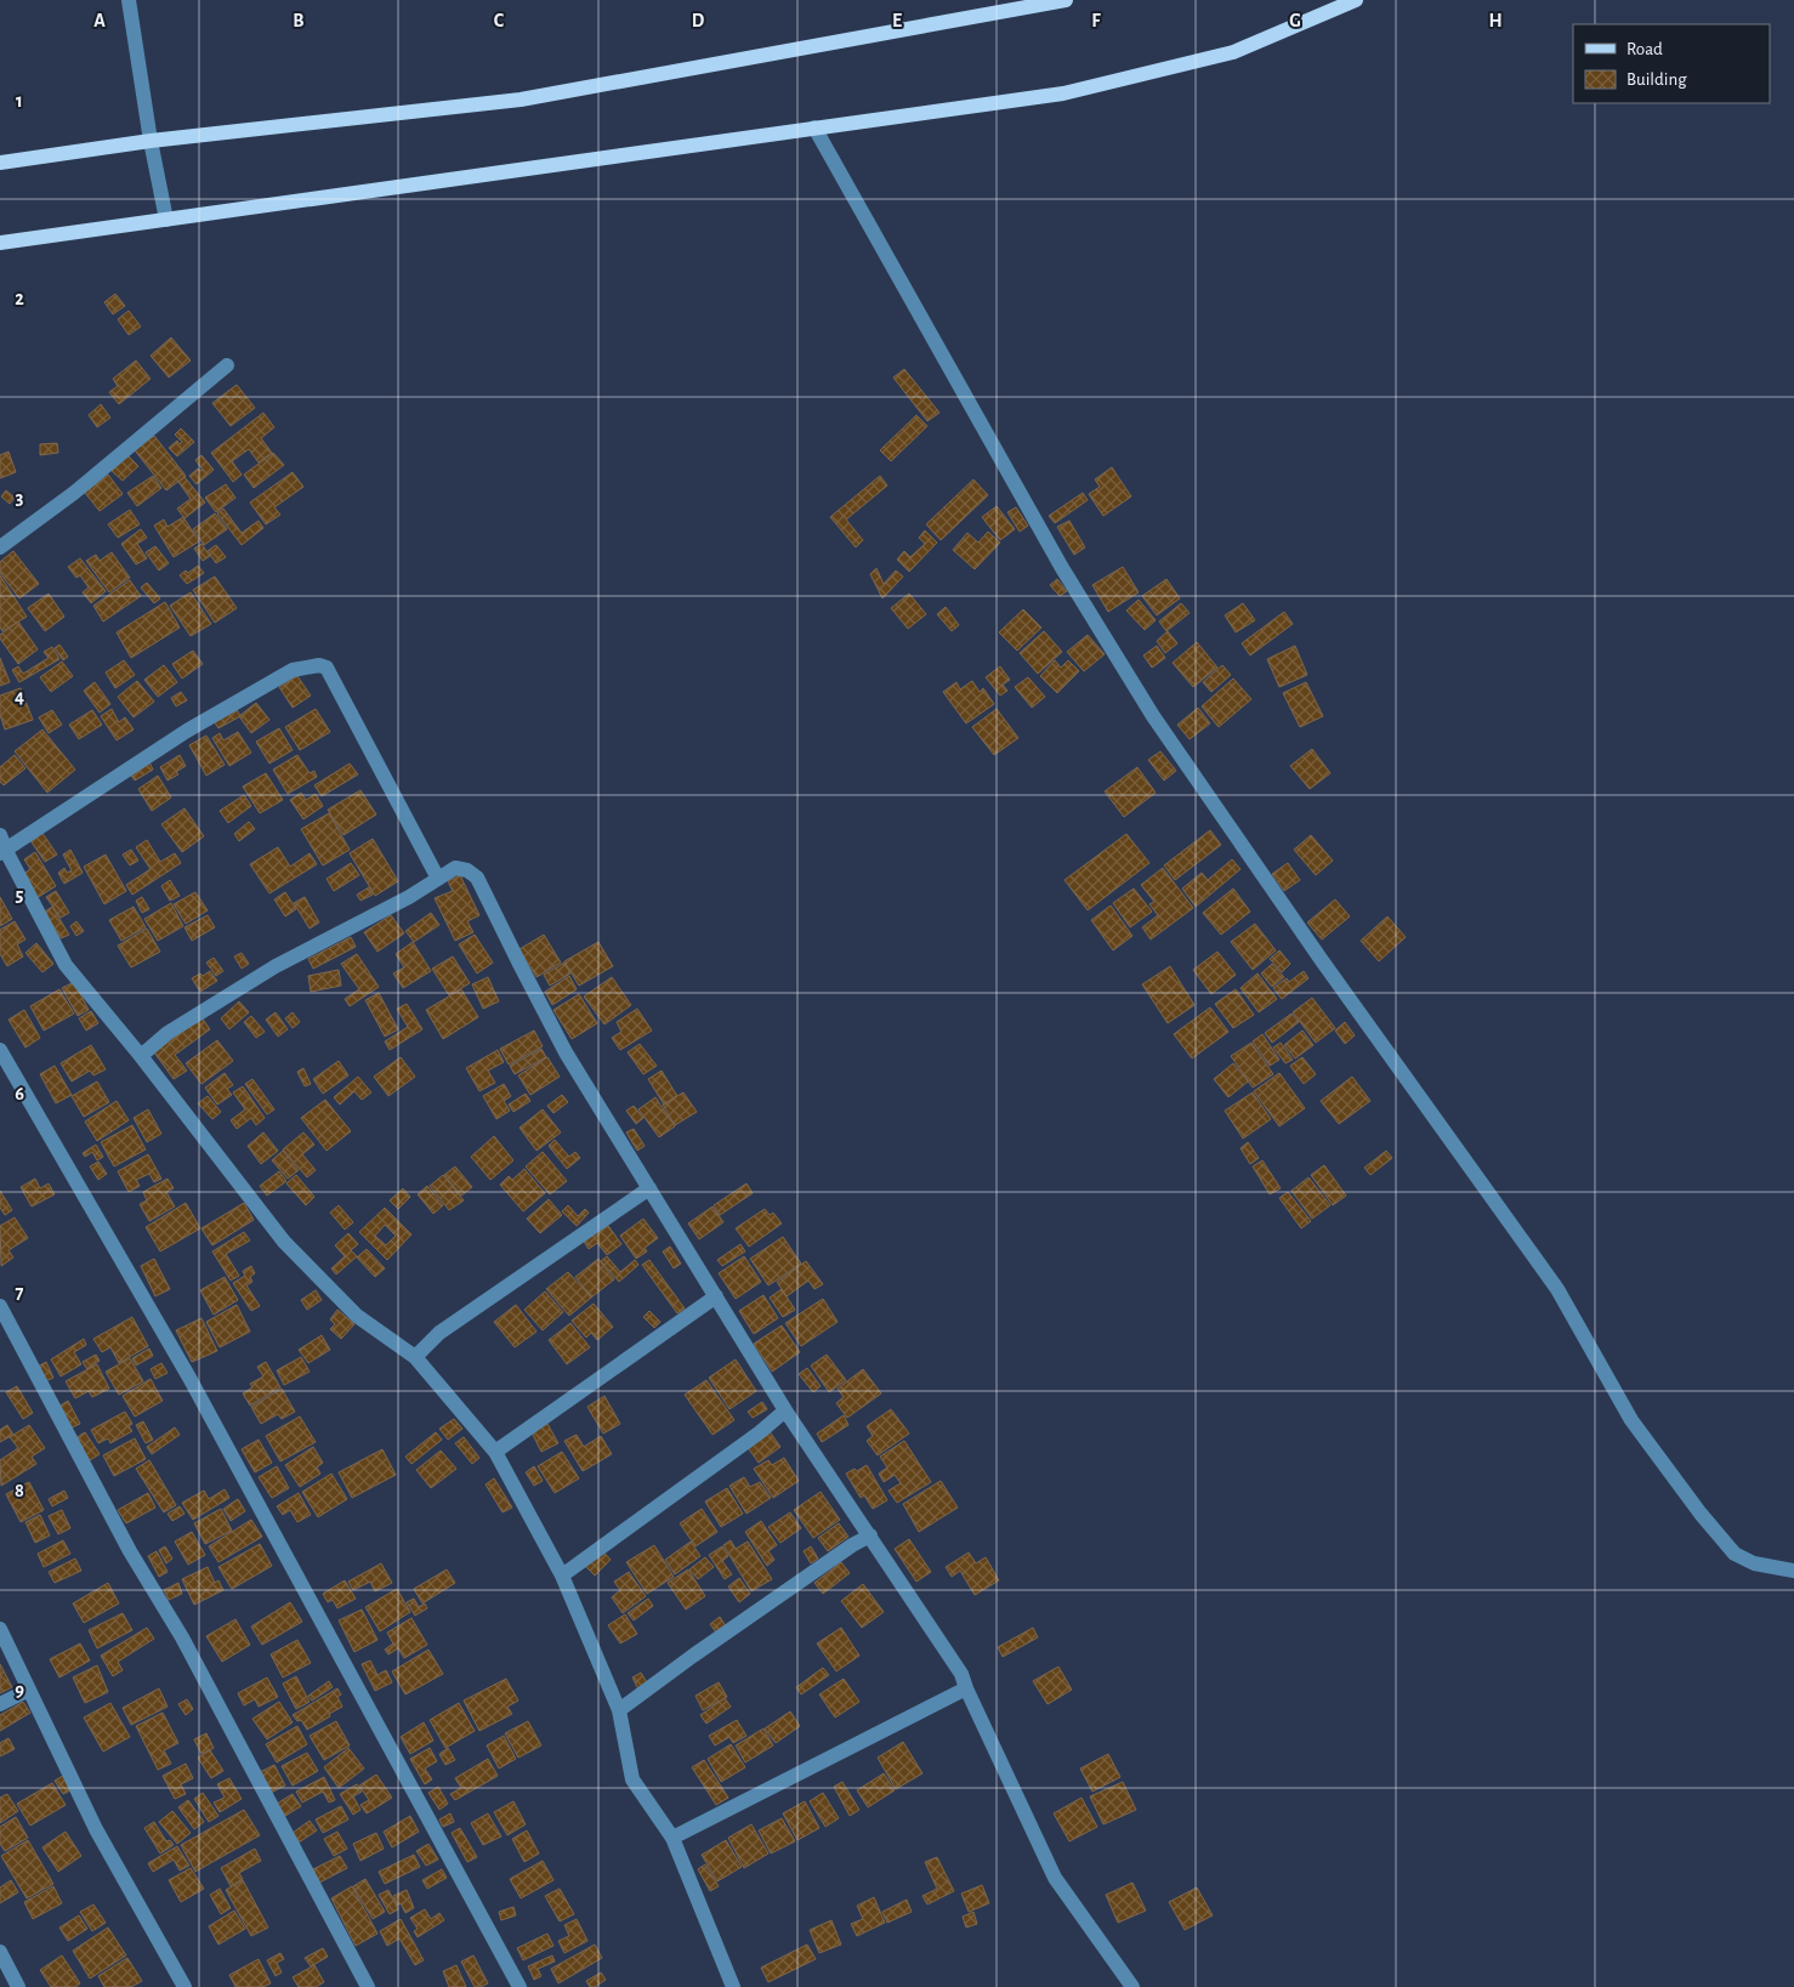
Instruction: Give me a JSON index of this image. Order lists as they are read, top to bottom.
{
  "legend": ["Road", "Building"],
  "grid": {
    "columns": [
      "A",
      "B",
      "C",
      "D",
      "E",
      "F",
      "G",
      "H"
    ],
    "rows": [
      "1",
      "2",
      "3",
      "4",
      "5",
      "6",
      "7",
      "8",
      "9"
    ]
  }
}
